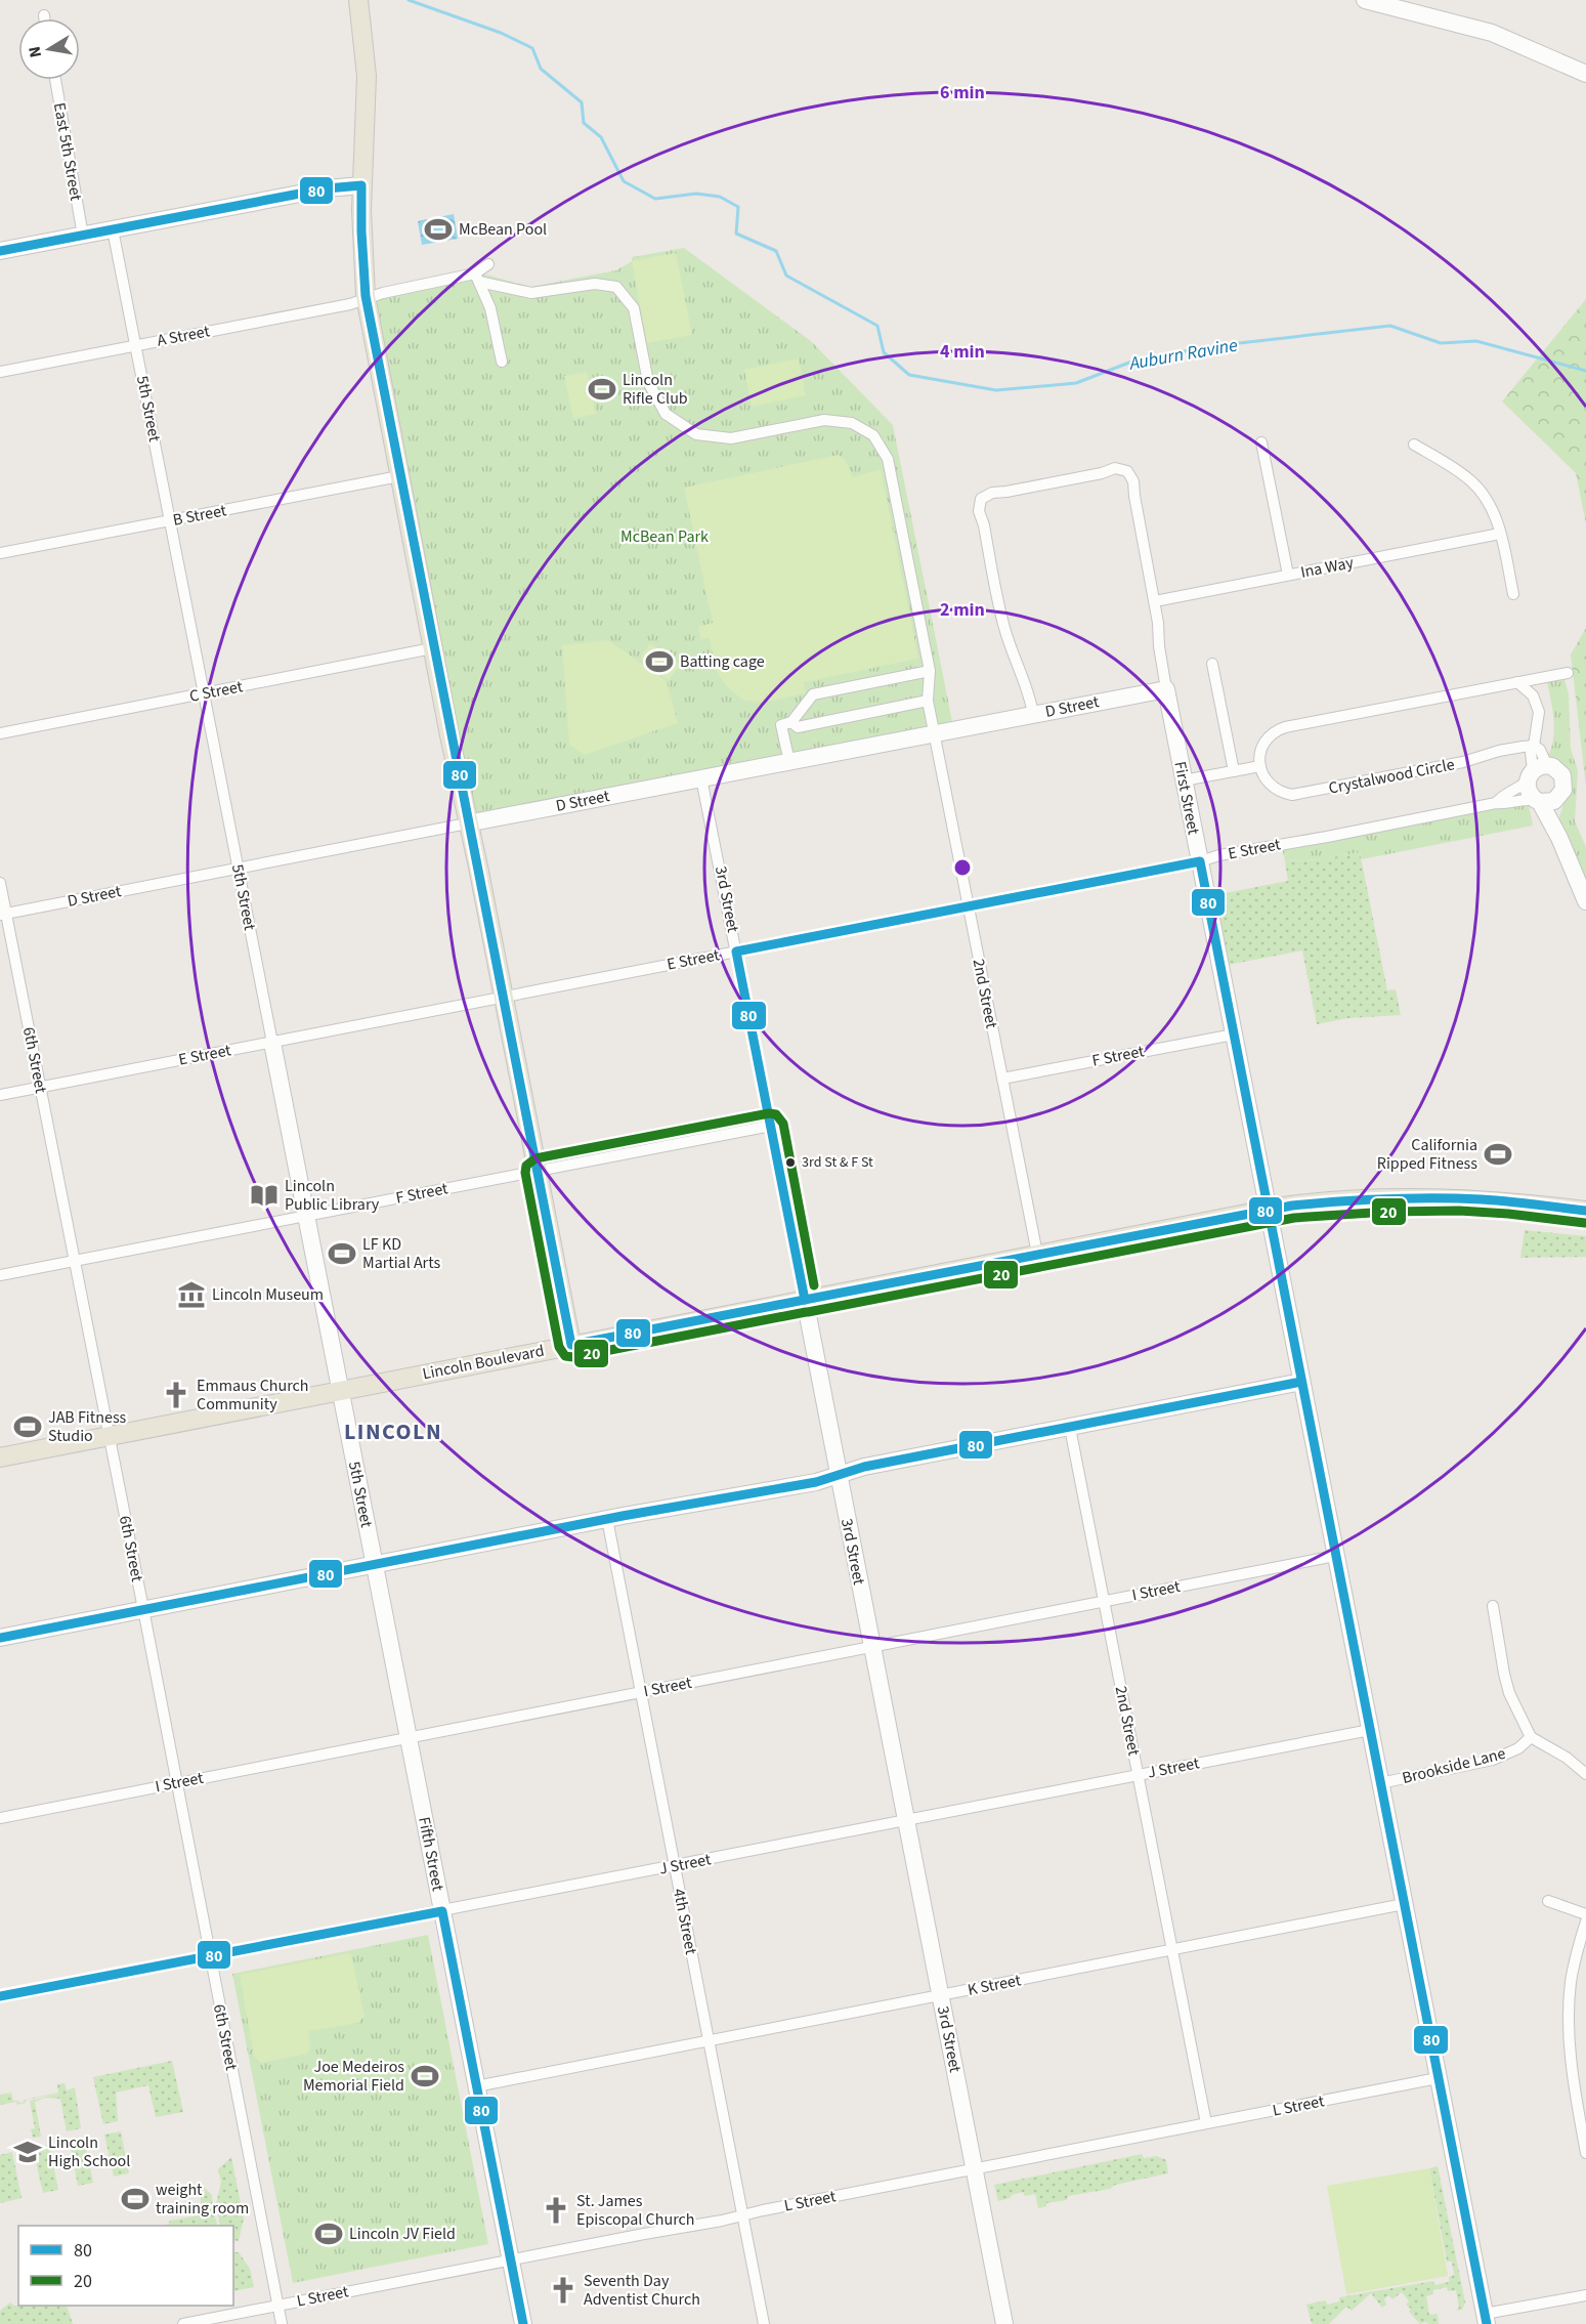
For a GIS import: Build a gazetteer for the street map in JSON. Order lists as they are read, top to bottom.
{
  "streets": {
    "main road": ["Lincoln Boulevard"],
    "street": [
      "East 5th Street",
      "A Street",
      "5th Street",
      "B Street",
      "Ina Way",
      "C Street",
      "D Street",
      "Crystalwood Circle",
      "First Street",
      "E Street",
      "3rd Street",
      "2nd Street",
      "F Street",
      "6th Street",
      "I Street",
      "Brookside Lane",
      "J Street",
      "Fifth Street",
      "4th Street",
      "K Street",
      "L Street"
    ]
  },
  "crossings": [
    ["A Street", "5th Street"],
    ["A Street", "2nd Street"],
    ["5th Street", "B Street"],
    ["5th Street", "C Street"],
    ["5th Street", "D Street"],
    ["5th Street", "E Street"],
    ["5th Street", "F Street"],
    ["5th Street", "Lincoln Boulevard"],
    ["5th Street", "Fifth Street"],
    ["Ina Way", "First Street"],
    ["D Street", "First Street"],
    ["D Street", "3rd Street"],
    ["D Street", "2nd Street"],
    ["D Street", "6th Street"],
    ["First Street", "E Street"],
    ["First Street", "F Street"],
    ["First Street", "Lincoln Boulevard"],
    ["First Street", "I Street"],
    ["First Street", "Brookside Lane"],
    ["First Street", "J Street"],
    ["First Street", "K Street"],
    ["First Street", "L Street"],
    ["E Street", "3rd Street"],
    ["E Street", "2nd Street"],
    ["E Street", "6th Street"],
    ["3rd Street", "F Street"],
    ["3rd Street", "Lincoln Boulevard"],
    ["3rd Street", "I Street"],
    ["3rd Street", "J Street"],
    ["3rd Street", "K Street"],
    ["3rd Street", "L Street"],
    ["2nd Street", "F Street"],
    ["2nd Street", "Lincoln Boulevard"],
    ["2nd Street", "I Street"],
    ["2nd Street", "J Street"],
    ["2nd Street", "K Street"],
    ["2nd Street", "L Street"],
    ["F Street", "6th Street"],
    ["6th Street", "Lincoln Boulevard"],
    ["6th Street", "I Street"],
    ["6th Street", "J Street"],
    ["6th Street", "L Street"],
    ["I Street", "Fifth Street"],
    ["I Street", "4th Street"],
    ["J Street", "Fifth Street"],
    ["J Street", "4th Street"],
    ["Fifth Street", "K Street"],
    ["Fifth Street", "L Street"],
    ["4th Street", "K Street"],
    ["4th Street", "L Street"]
  ],
  "districts": ["LINCOLN"],
  "water": ["Auburn Ravine"],
  "parks": ["McBean Park"],
  "places": {
    "sports": [
      "McBean Pool",
      "Lincoln Rifle Club",
      "Batting cage",
      "California Ripped Fitness",
      "LF KD Martial Arts",
      "JAB Fitness Studio",
      "Joe Medeiros Memorial Field",
      "weight training room",
      "Lincoln JV Field"
    ],
    "other": ["3rd St & F St"],
    "library": ["Lincoln Public Library"],
    "museum": ["Lincoln Museum"],
    "church": ["Emmaus Church Community", "St. James Episcopal Church", "Seventh Day Adventist Church"],
    "school or university": ["Lincoln High School"]
  },
  "lines": ["transit line 80", "transit line 20"],
  "legend": ["80", "20"],
  "north": "left",
  "rings": ["6 min", "4 min", "2 min"]
}
